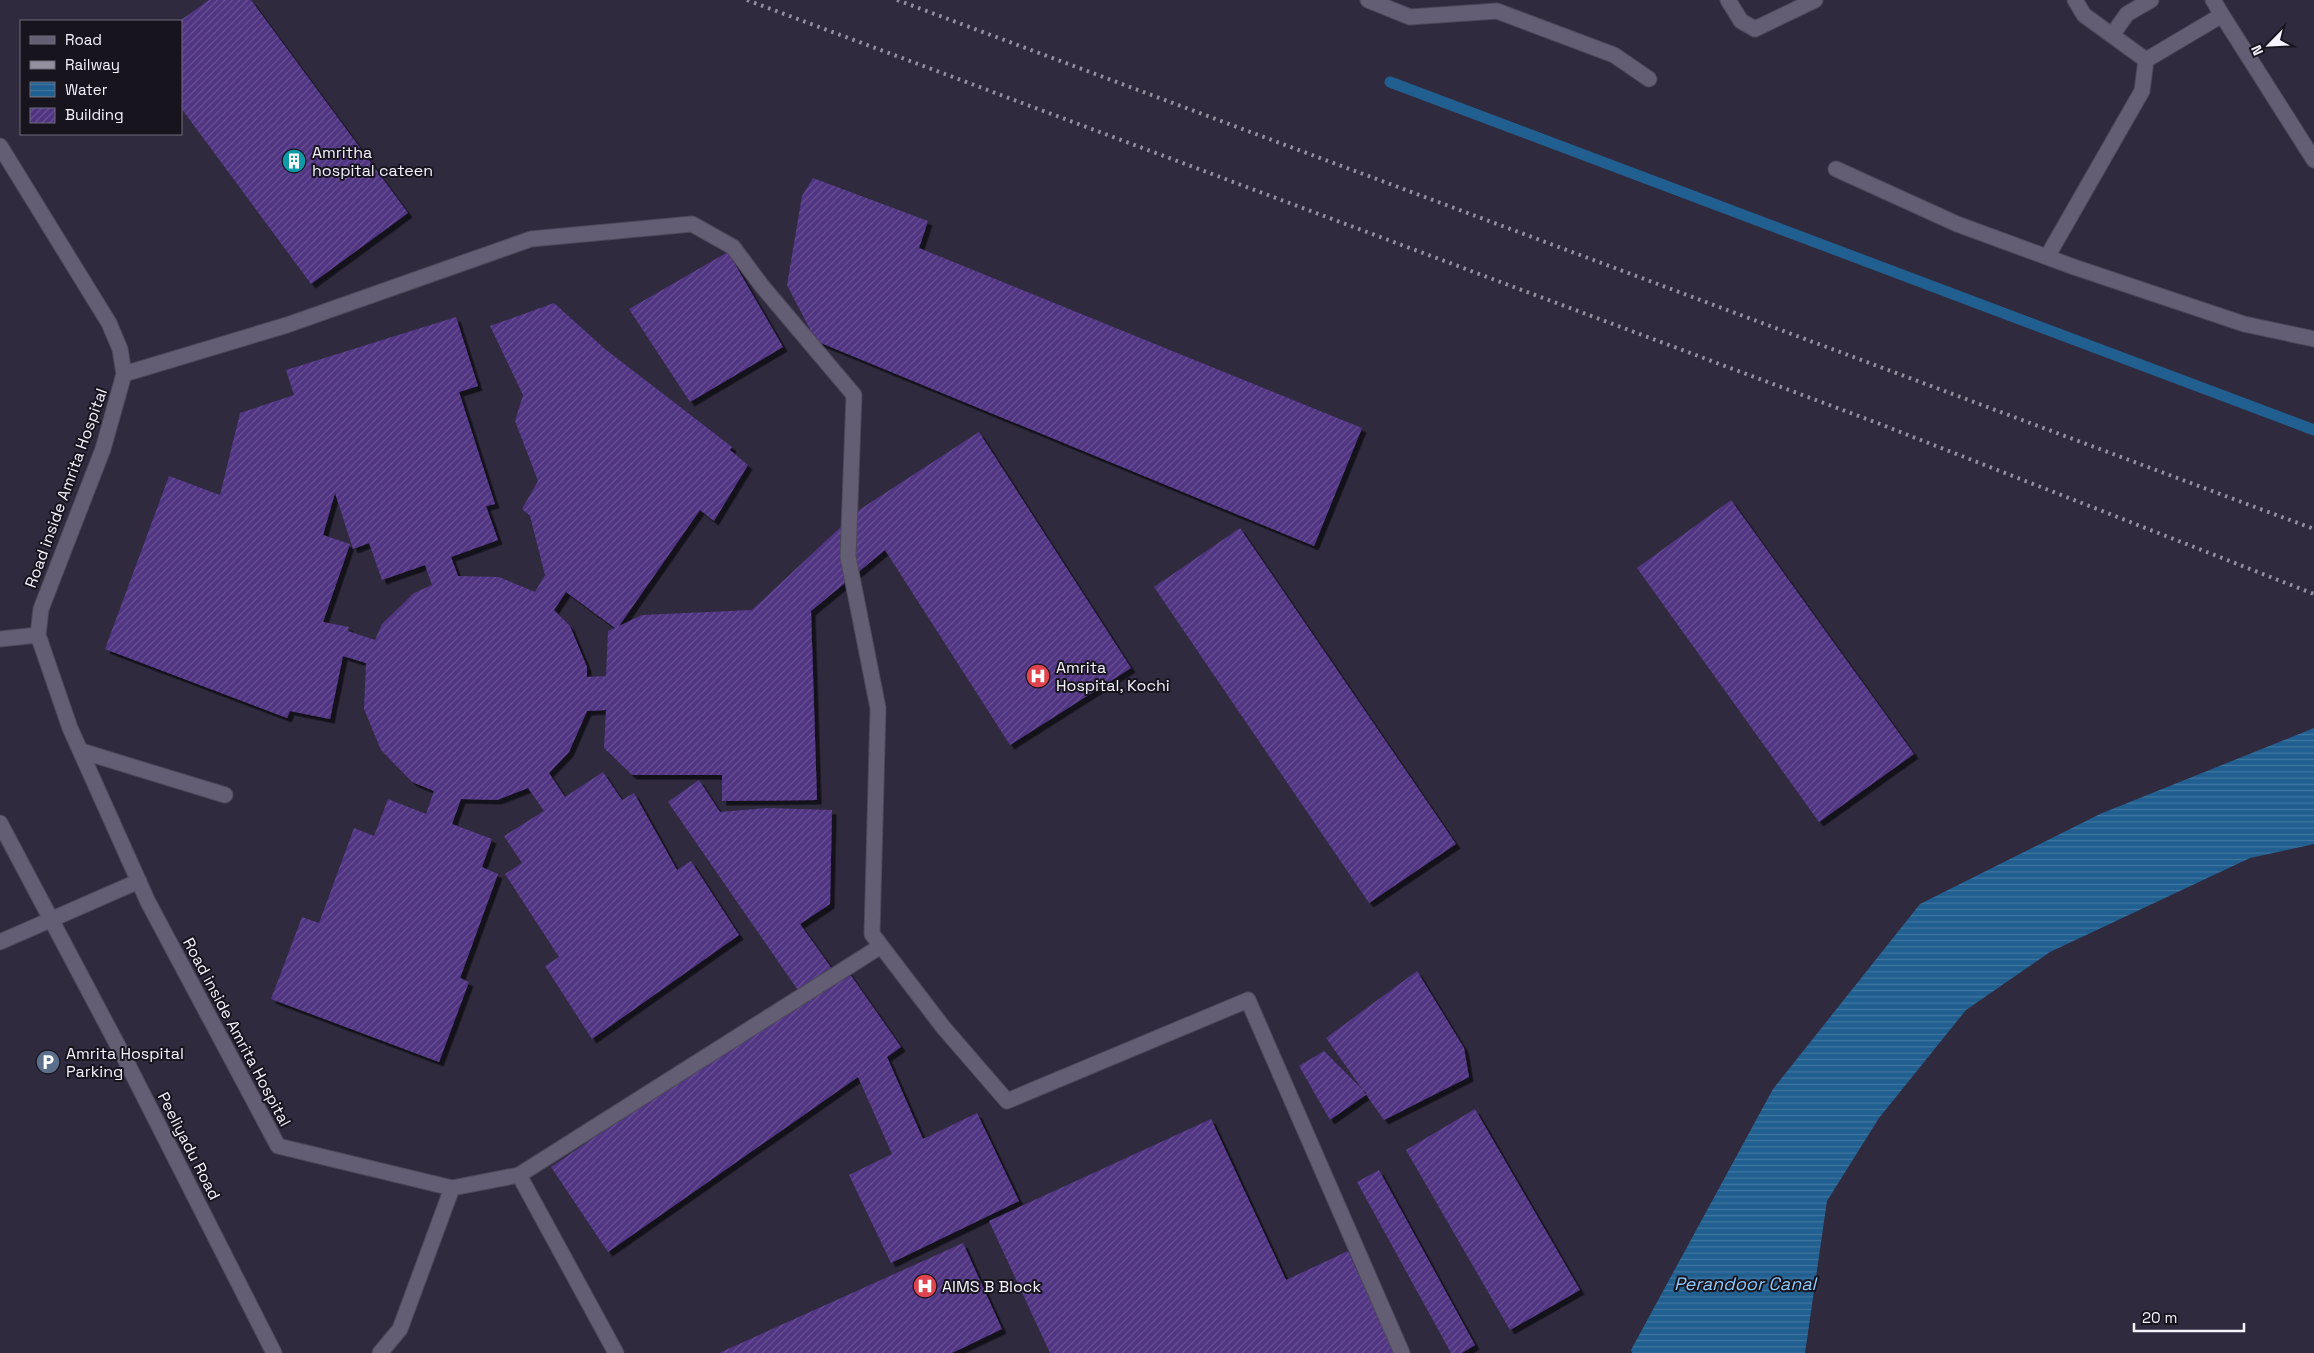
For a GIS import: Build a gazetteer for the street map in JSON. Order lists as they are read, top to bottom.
{
  "streets": {
    "street": ["Road inside Amrita Hospital", "Peeliyadu Road"]
  },
  "water": ["Perandoor Canal"],
  "places": {
    "building": ["Amritha hospital cateen"],
    "hospital": ["Amrita Hospital, Kochi", "AIMS B Block"],
    "parking": ["Amrita Hospital Parking"]
  },
  "legend": [
    "Road",
    "Railway",
    "Water",
    "Building"
  ],
  "scale_bar": "20 m",
  "north": "bottom left"
}
